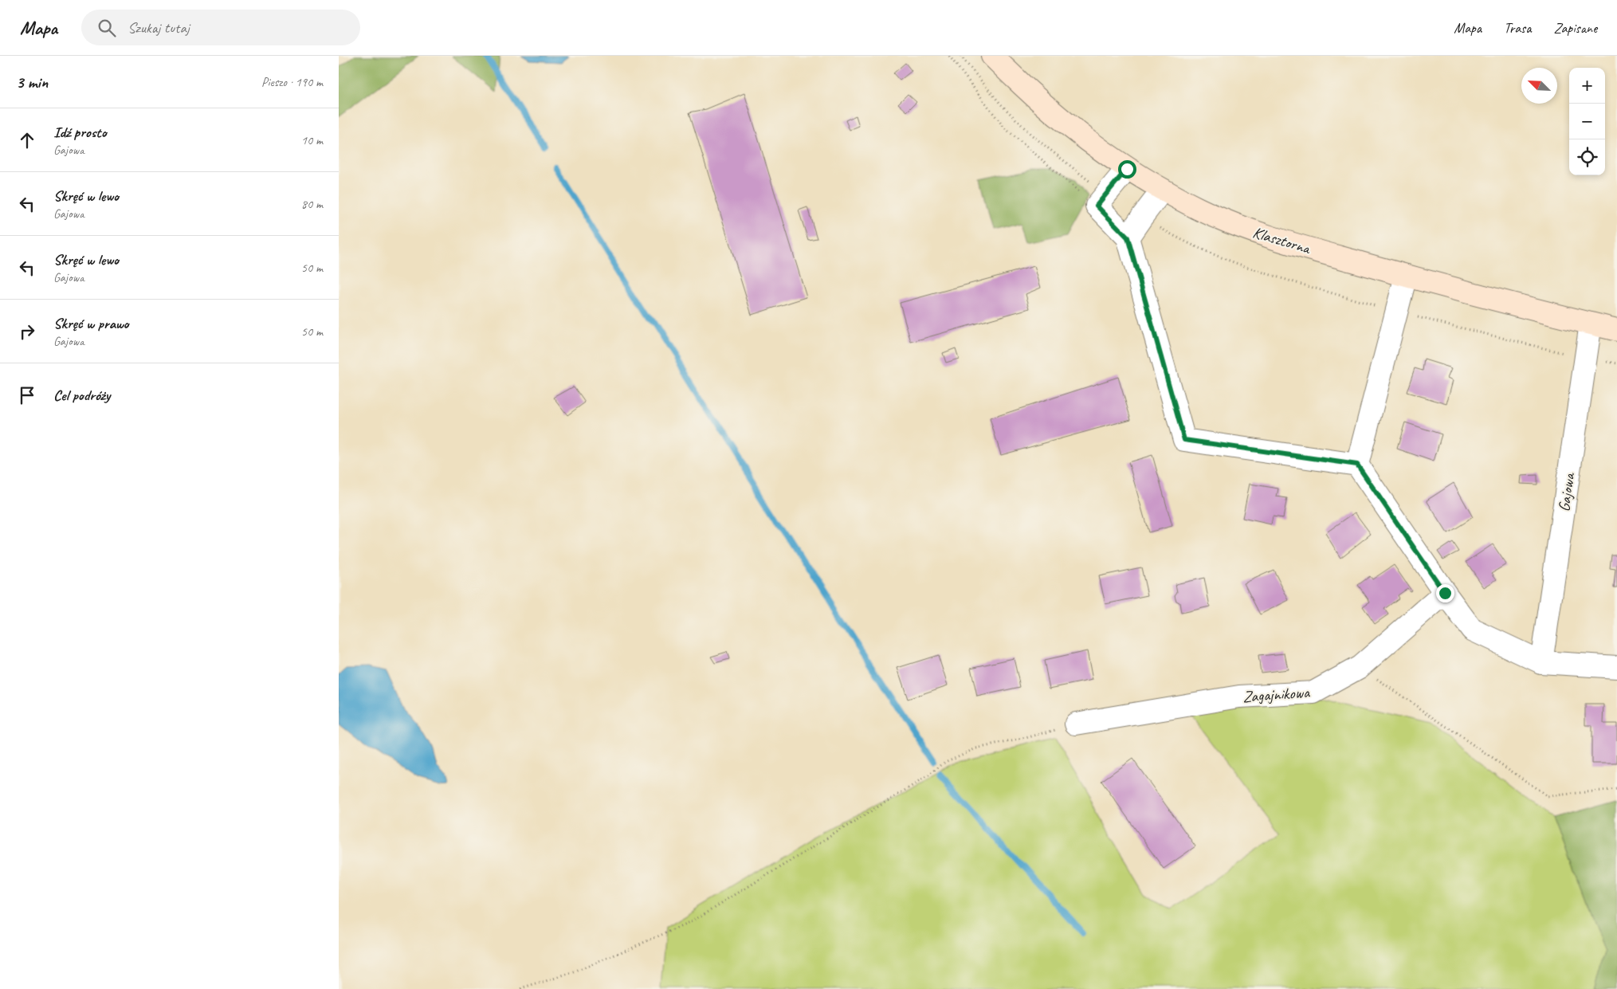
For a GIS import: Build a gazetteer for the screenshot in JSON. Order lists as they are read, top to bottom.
{
  "streets": {
    "main road": ["Klasztorna"],
    "street": ["Gajowa", "Zagajnikowa"]
  },
  "crossings": [
    ["Klasztorna", "Gajowa"]
  ],
  "north": "top left",
  "page": {
    "header": "Mapa",
    "search": "Szukaj tutaj",
    "nav": ["Mapa", "Trasa", "Zapisane"],
    "heading": ["3 min", "Pieszo · 190 m"],
    "map_buttons": ["+", "−"],
    "list": [
      ["Idź prosto", "Gajowa", "10 m"],
      ["Skręć w lewo", "Gajowa", "80 m"],
      ["Skręć w lewo", "Gajowa", "50 m"],
      ["Skręć w prawo", "Gajowa", "50 m"],
      "Cel podróży"
    ]
  }
}
